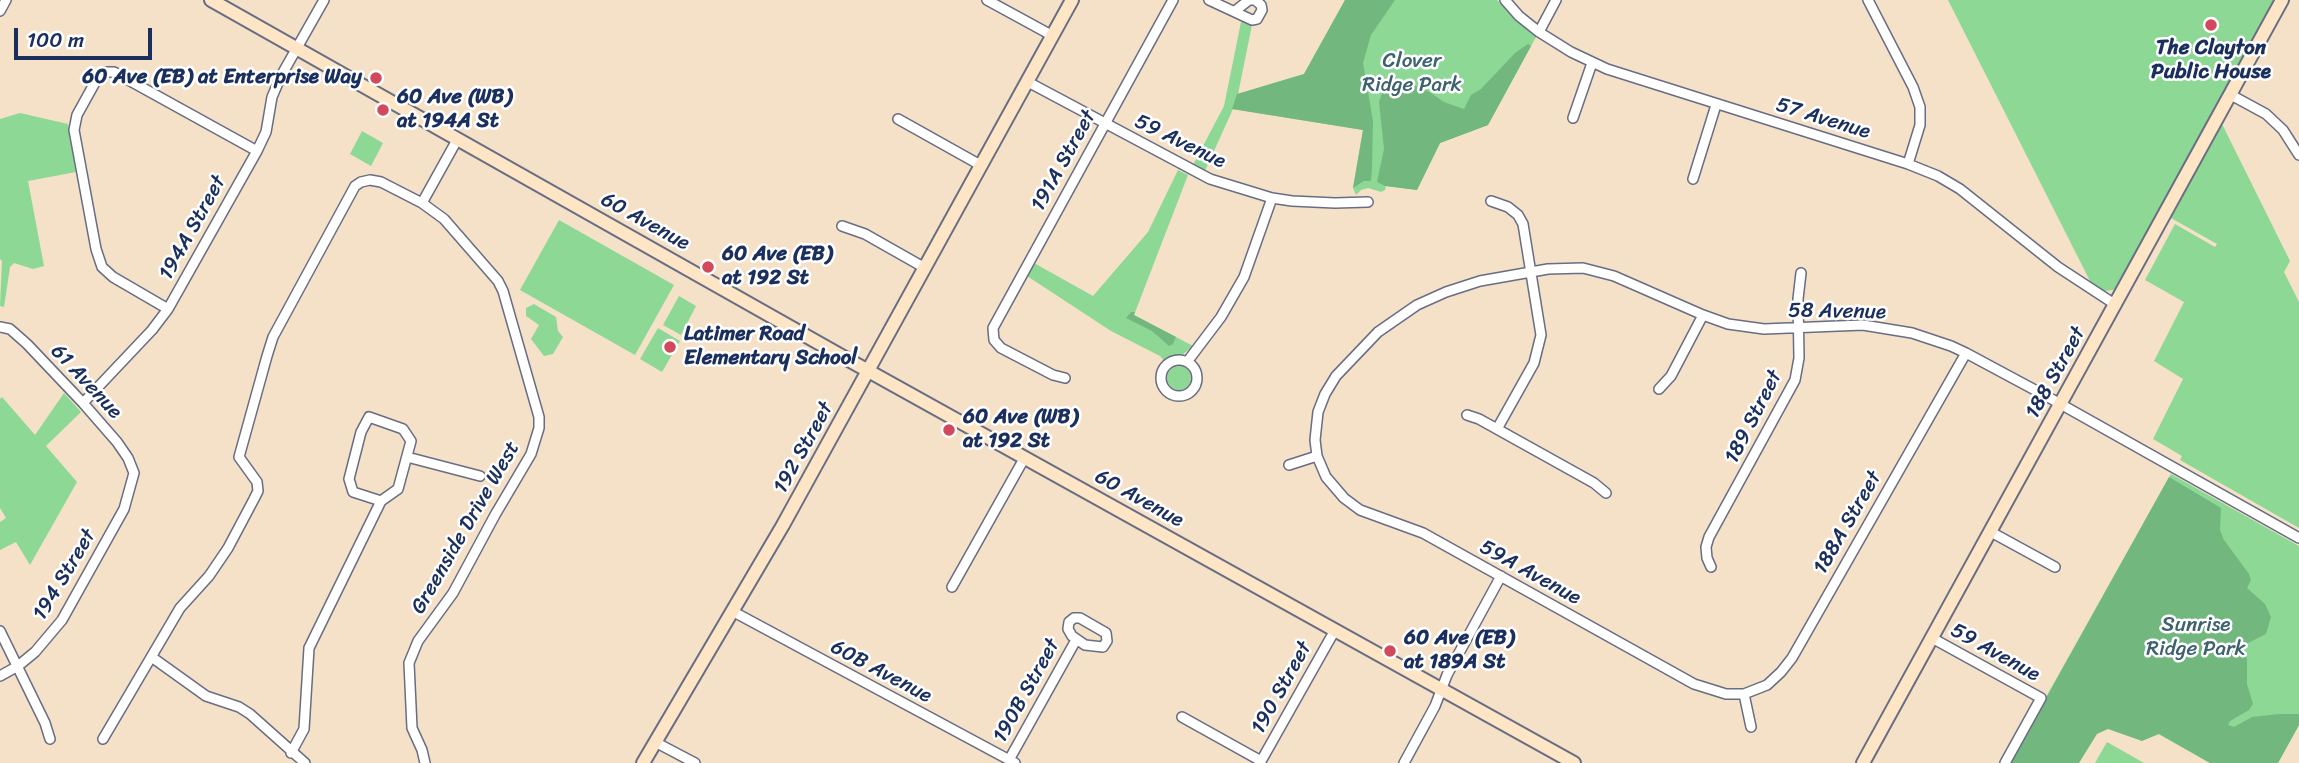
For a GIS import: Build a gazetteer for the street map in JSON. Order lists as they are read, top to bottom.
{
  "streets": {
    "street": [
      "57 Avenue",
      "59 Avenue",
      "191A Street",
      "60 Avenue",
      "194A Street",
      "58 Avenue",
      "188 Street",
      "61 Avenue",
      "189 Street",
      "192 Street",
      "188A Street",
      "Greenside Drive West",
      "59A Avenue",
      "194 Street",
      "60B Avenue",
      "190 Street",
      "190B Street"
    ]
  },
  "crossings": [
    ["57 Avenue", "188 Street"],
    ["59 Avenue", "191A Street"],
    ["59 Avenue", "188 Street"],
    ["59 Avenue", "192 Street"],
    ["60 Avenue", "194A Street"],
    ["60 Avenue", "192 Street"],
    ["60 Avenue", "190 Street"],
    ["194A Street", "61 Avenue"],
    ["58 Avenue", "188 Street"],
    ["58 Avenue", "189 Street"],
    ["58 Avenue", "188A Street"],
    ["58 Avenue", "59A Avenue"],
    ["61 Avenue", "194 Street"],
    ["192 Street", "60B Avenue"],
    ["188A Street", "59A Avenue"],
    ["60B Avenue", "190B Street"]
  ],
  "parks": ["Clover Ridge Park", "Sunrise Ridge Park"],
  "places": [
    "The Clayton Public House",
    "60 Ave (EB) at Enterprise Way",
    "60 Ave (WB) at 194A St",
    "60 Ave (EB) at 192 St",
    "Latimer Road Elementary School",
    "60 Ave (WB) at 192 St",
    "60 Ave (EB) at 189A St"
  ],
  "scale_bar": "100 m"
}
